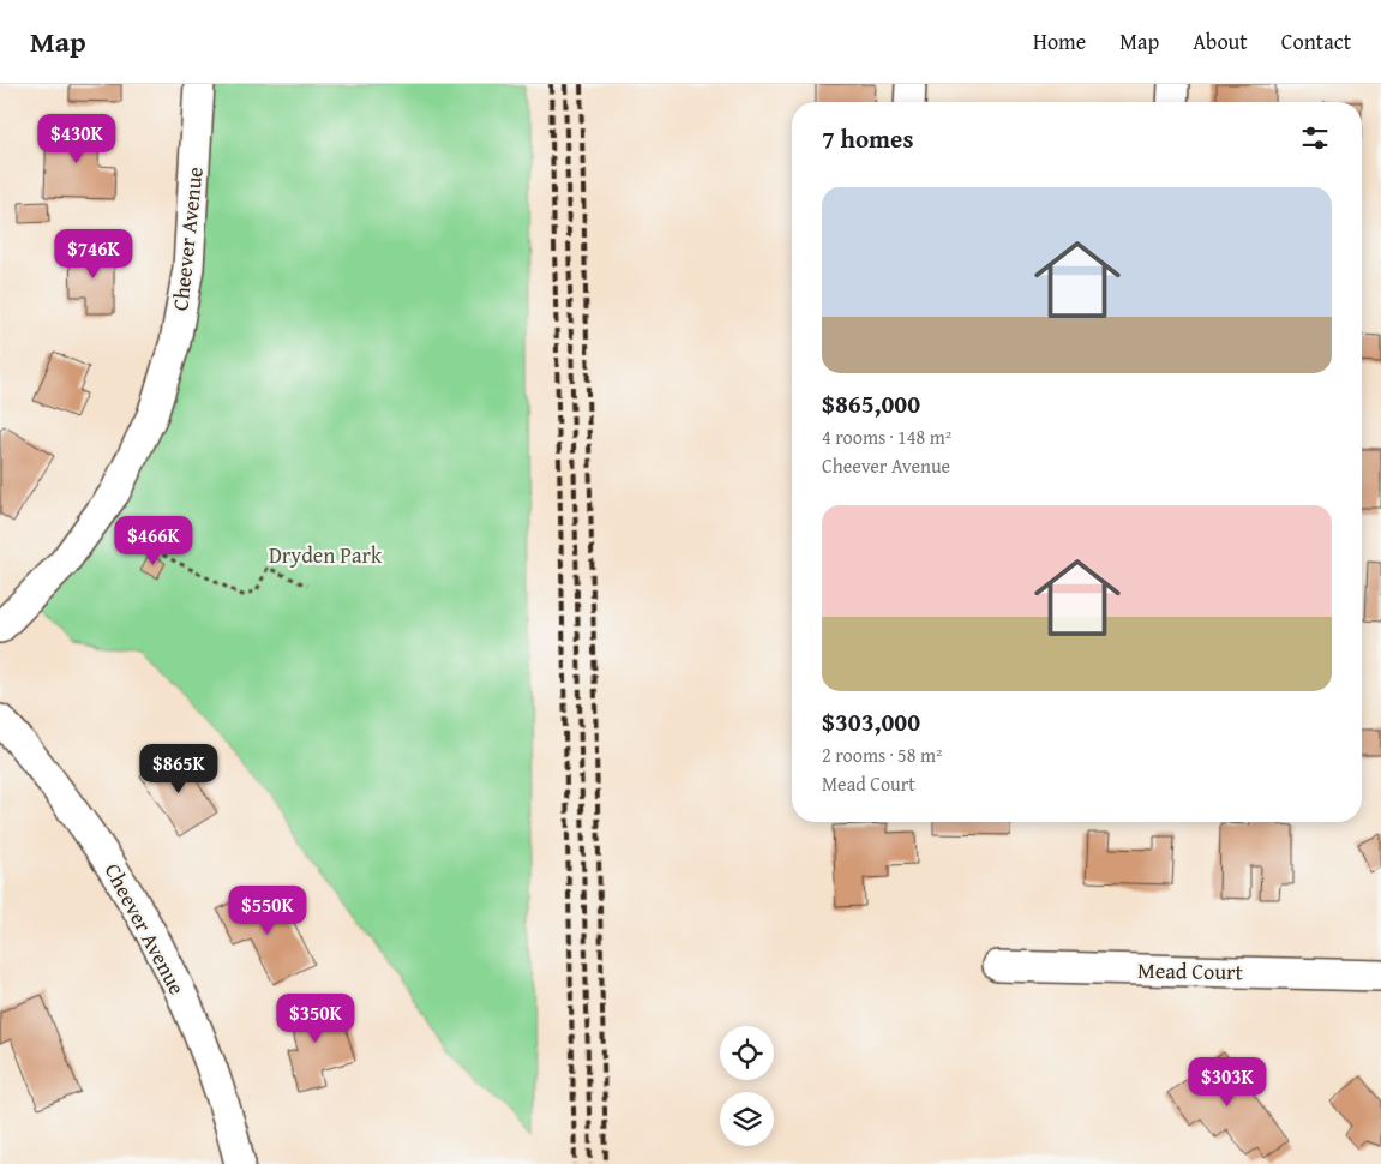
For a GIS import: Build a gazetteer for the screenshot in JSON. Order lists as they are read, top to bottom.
{
  "streets": {
    "street": ["Cheever Avenue", "Mead Court"]
  },
  "parks": ["Dryden Park"],
  "page": {
    "header": "Map",
    "nav": [
      "Home",
      "Map",
      "About",
      "Contact"
    ],
    "heading": "7 homes",
    "price": [
      "$430K",
      "$746K",
      "$466K",
      "$865K",
      "$550K",
      "$350K",
      "$303K"
    ],
    "list": [
      {
        "name": "$865,000",
        "note": "4 rooms · 148 m² · Cheever Avenue"
      },
      {
        "name": "$303,000",
        "note": "2 rooms · 58 m² · Mead Court"
      }
    ]
  }
}
